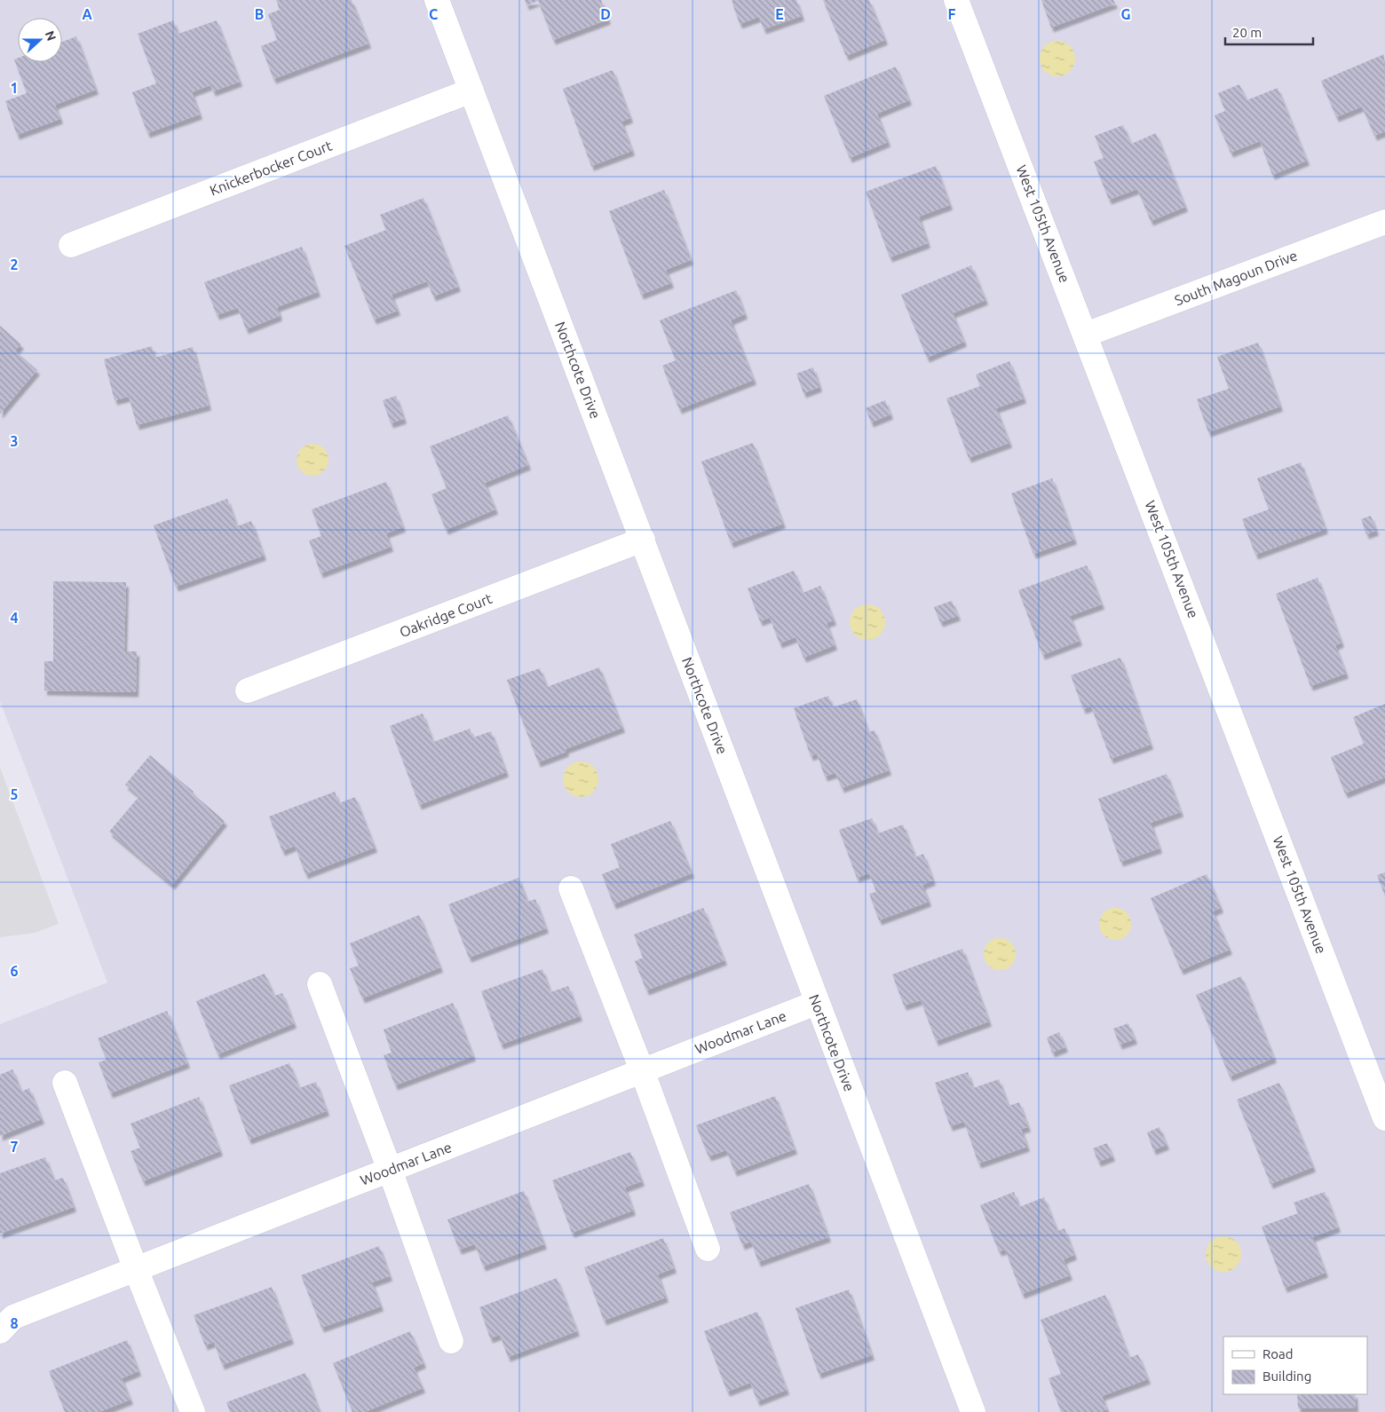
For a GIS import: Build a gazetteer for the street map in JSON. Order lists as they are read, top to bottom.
{
  "streets": {
    "street": [
      "Knickerbocker Court",
      "West 105th Avenue",
      "South Magoun Drive",
      "Northcote Drive",
      "Oakridge Court",
      "Woodmar Lane"
    ]
  },
  "crossings": [
    ["Knickerbocker Court", "Northcote Drive"],
    ["West 105th Avenue", "South Magoun Drive"],
    ["Northcote Drive", "Oakridge Court"],
    ["Northcote Drive", "Woodmar Lane"]
  ],
  "legend": ["Road", "Building"],
  "scale_bar": "20 m",
  "north": "right",
  "grid": {
    "columns": [
      "A",
      "B",
      "C",
      "D",
      "E",
      "F",
      "G"
    ],
    "rows": [
      "1",
      "2",
      "3",
      "4",
      "5",
      "6",
      "7",
      "8"
    ]
  }
}
